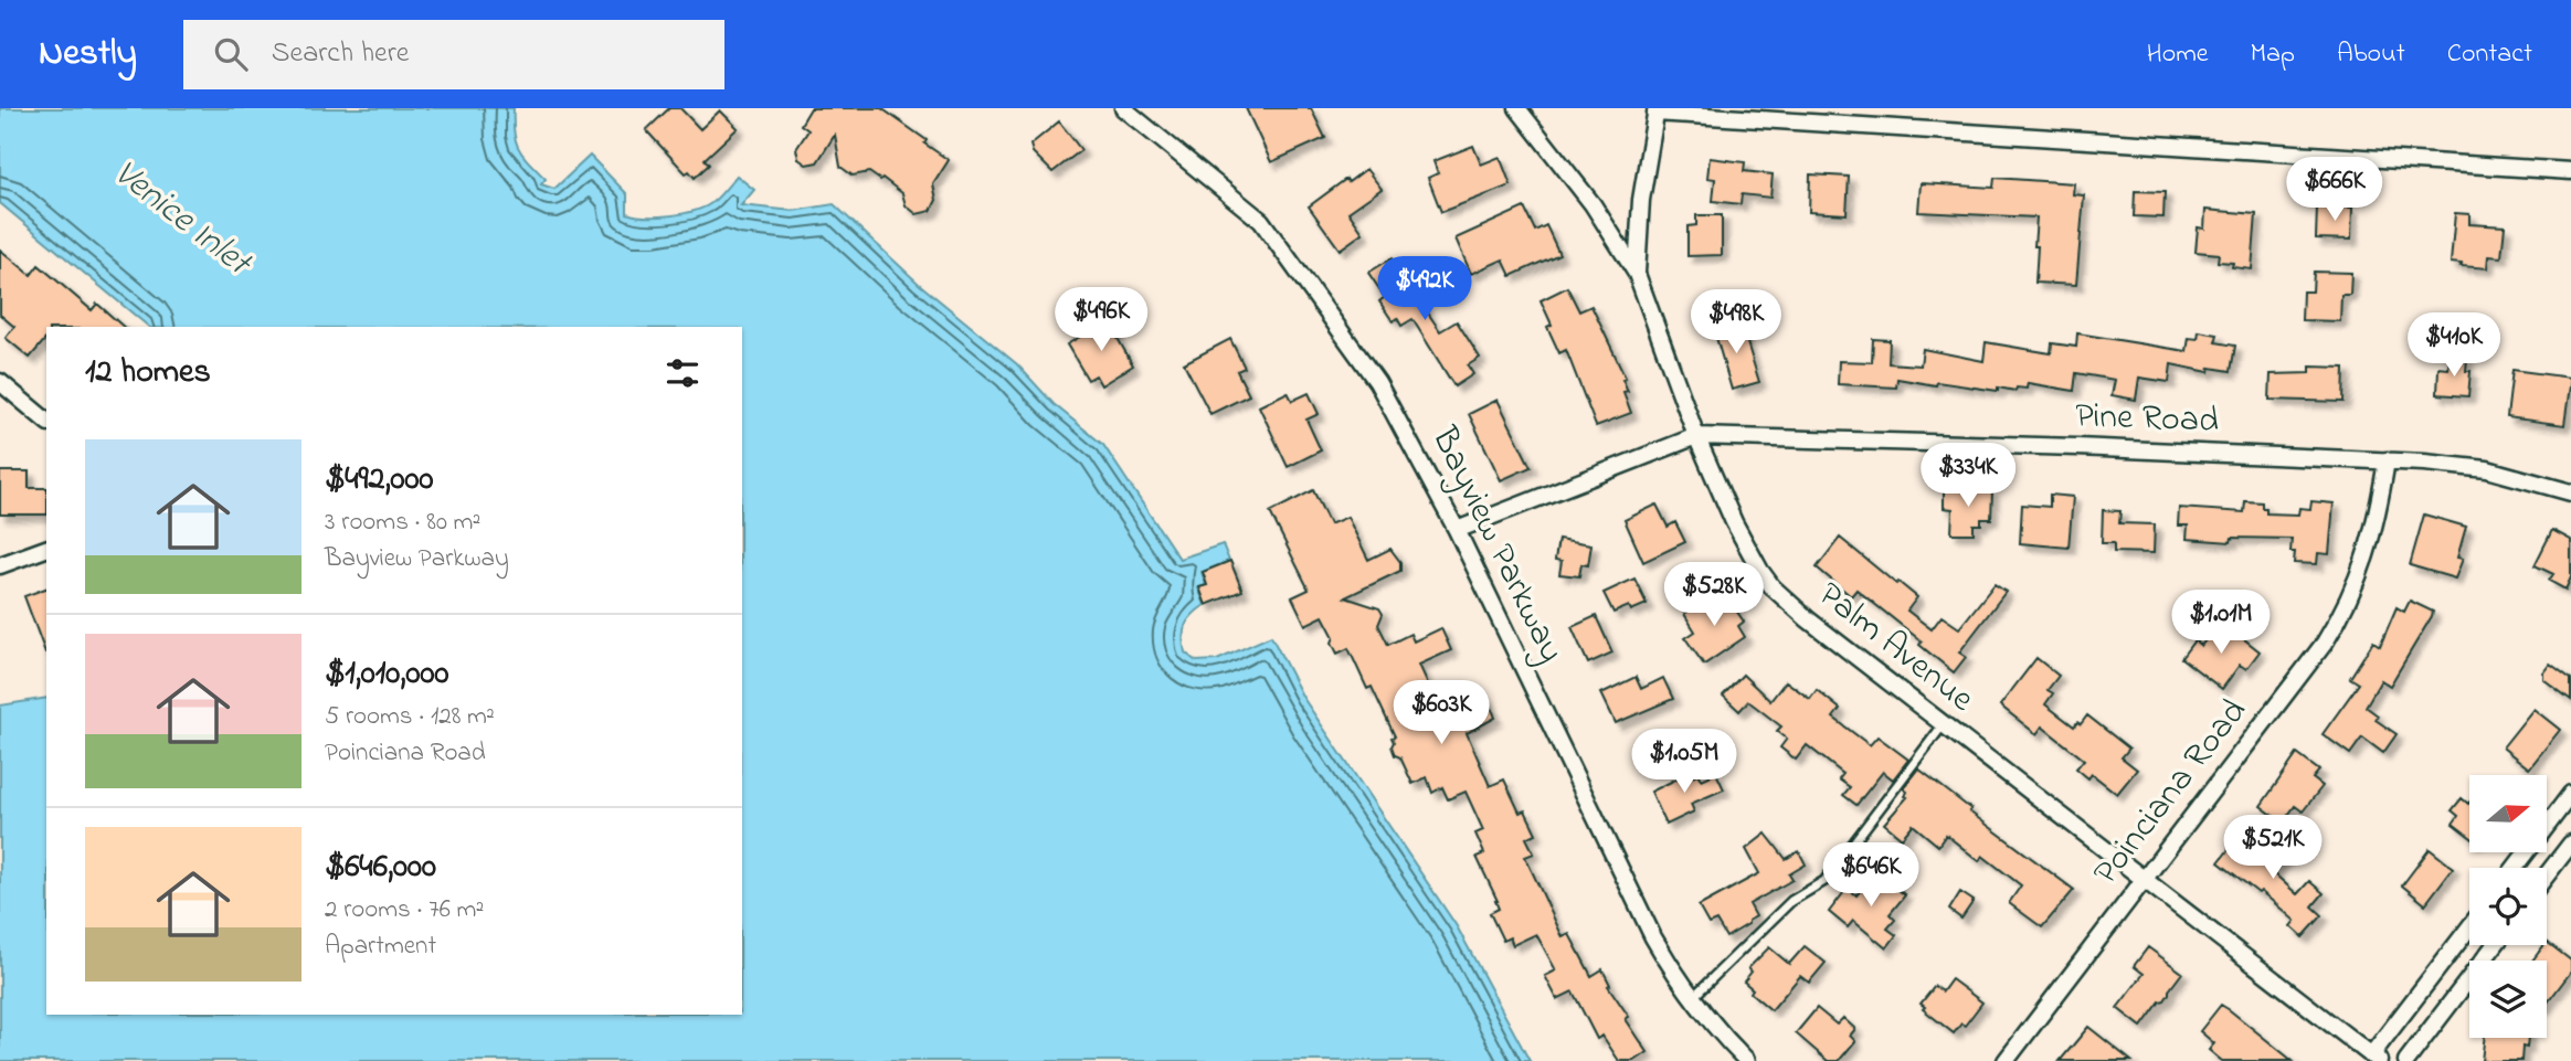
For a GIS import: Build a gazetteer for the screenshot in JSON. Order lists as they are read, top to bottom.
{
  "streets": {
    "street": [
      "Pine Road",
      "Bayview Parkway",
      "Palm Avenue",
      "Poinciana Road"
    ]
  },
  "crossings": [
    ["Pine Road", "Bayview Parkway"],
    ["Pine Road", "Palm Avenue"],
    ["Pine Road", "Poinciana Road"],
    ["Palm Avenue", "Poinciana Road"]
  ],
  "water": ["Venice Inlet"],
  "north": "right",
  "page": {
    "header": "Nestly",
    "search": "Search here",
    "nav": [
      "Home",
      "Map",
      "About",
      "Contact"
    ],
    "price": [
      "$666K",
      "$492K",
      "$496K",
      "$498K",
      "$410K",
      "$334K",
      "$528K",
      "$1.01M",
      "$603K",
      "$1.05M",
      "$521K",
      "$646K"
    ],
    "heading": "12 homes",
    "list": [
      {
        "name": "$492,000",
        "note": "3 rooms · 80 m² · Bayview Parkway"
      },
      {
        "name": "$1,010,000",
        "note": "5 rooms · 128 m² · Poinciana Road"
      },
      {
        "name": "$646,000",
        "note": "2 rooms · 76 m² · Apartment"
      }
    ]
  }
}
